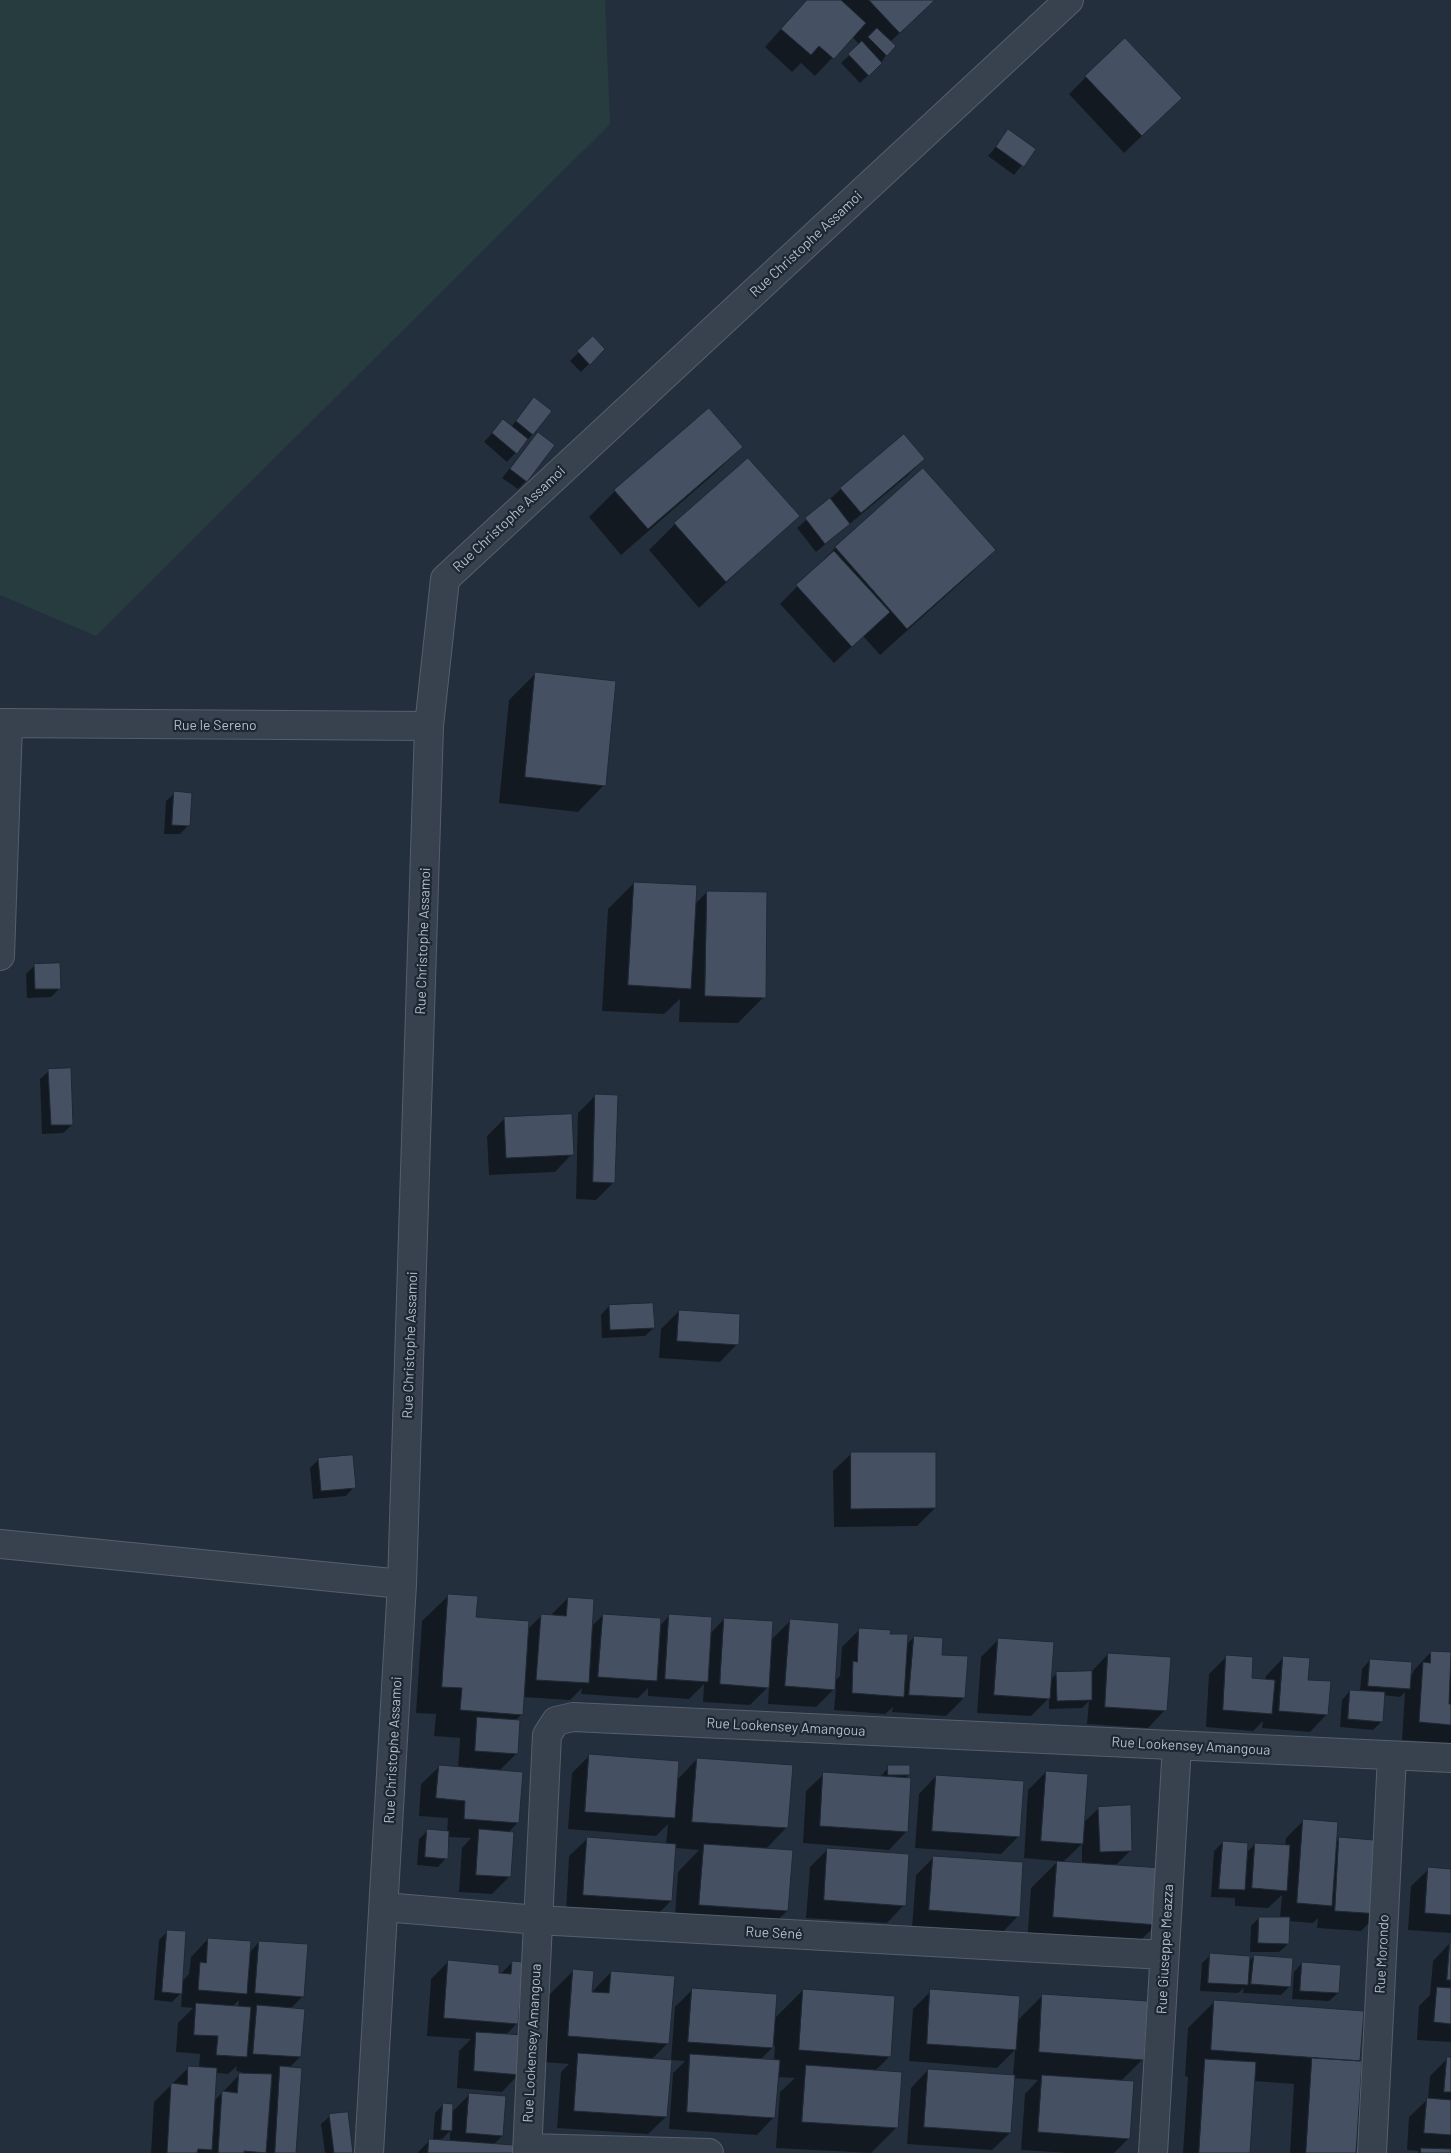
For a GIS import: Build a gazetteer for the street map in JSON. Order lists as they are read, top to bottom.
{
  "streets": {
    "street": [
      "Rue Christophe Assamoi",
      "Rue le Sereno",
      "Rue Lookensey Amangoua",
      "Rue Séné",
      "Rue Giuseppe Meazza",
      "Rue Morondo"
    ]
  },
  "crossings": [
    ["Rue Christophe Assamoi", "Rue le Sereno"],
    ["Rue Christophe Assamoi", "Rue Séné"],
    ["Rue Lookensey Amangoua", "Rue Séné"],
    ["Rue Lookensey Amangoua", "Rue Giuseppe Meazza"],
    ["Rue Lookensey Amangoua", "Rue Morondo"],
    ["Rue Séné", "Rue Giuseppe Meazza"]
  ]
}
